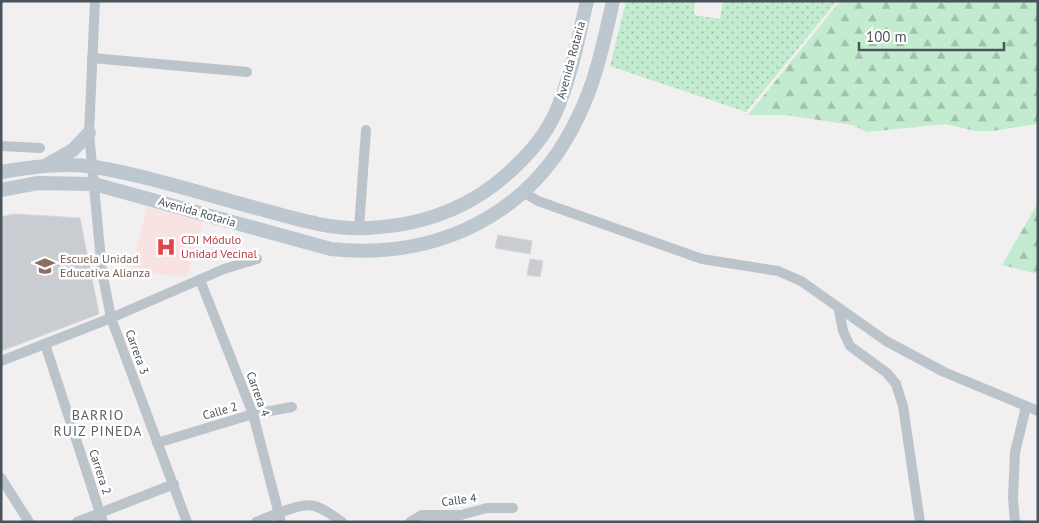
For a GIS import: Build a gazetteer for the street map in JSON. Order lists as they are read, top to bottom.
{
  "streets": {
    "main road": ["Avenida Rotaria"],
    "street": [
      "Carrera 3",
      "Carrera 4",
      "Calle 2",
      "Carrera 2",
      "Calle 4"
    ]
  },
  "crossings": [
    ["Avenida Rotaria", "Carrera 3"],
    ["Carrera 3", "Calle 2"],
    ["Carrera 4", "Calle 2"]
  ],
  "districts": ["BARRIO RUIZ PINEDA"],
  "places": {
    "hospital": ["CDI Módulo Unidad Vecinal"],
    "school or university": ["Escuela Unidad Educativa Alianza"]
  },
  "scale_bar": "100 m"
}
